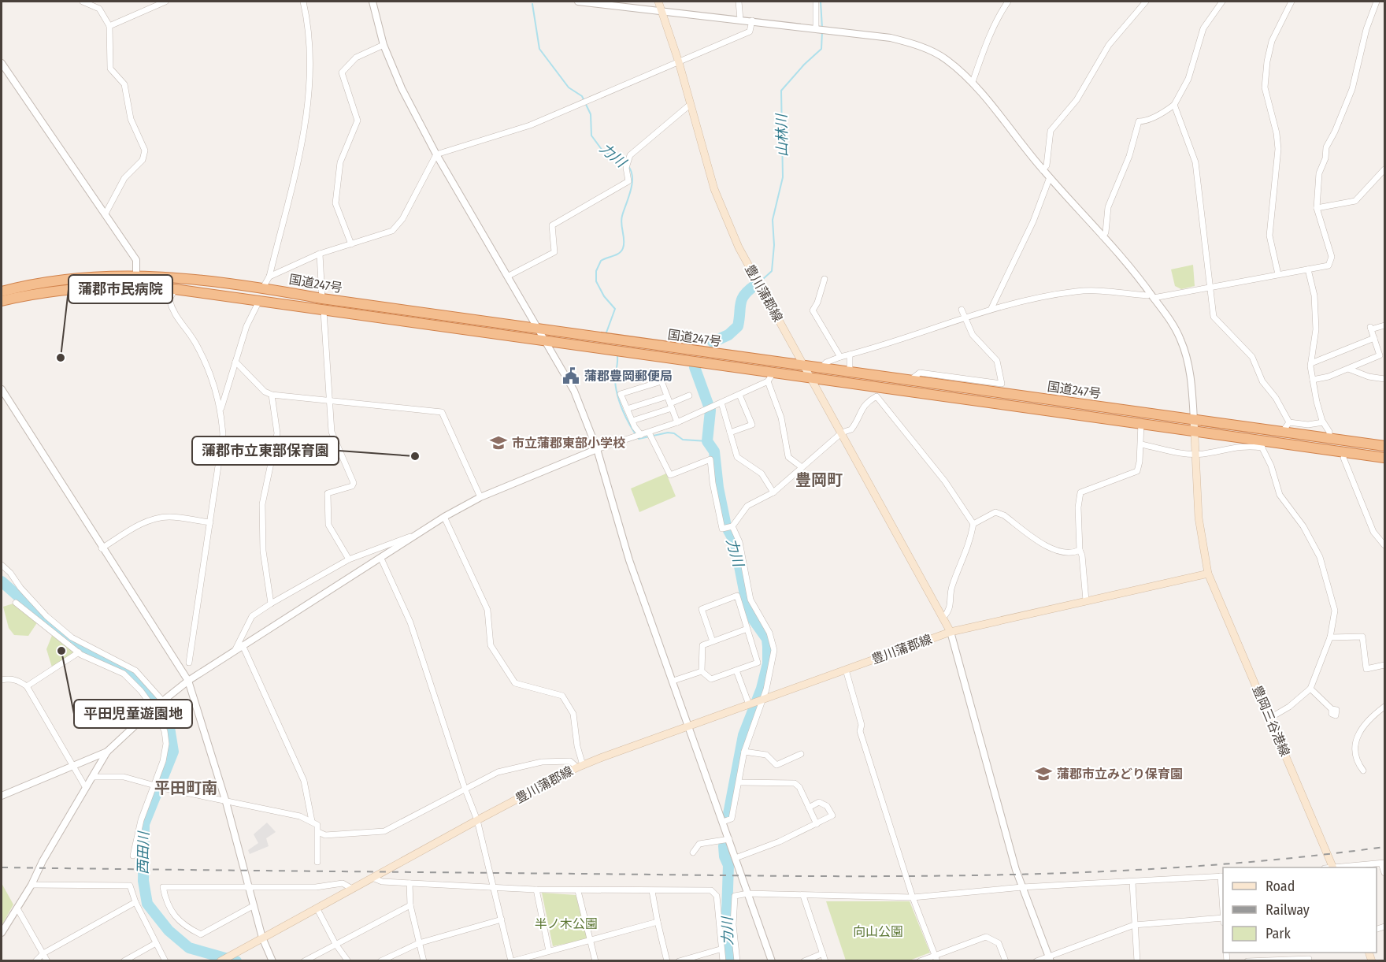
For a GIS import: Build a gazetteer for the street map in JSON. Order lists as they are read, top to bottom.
{
  "streets": {
    "highway": ["国道247号"],
    "main road": ["豊川蒲郡線", "豊岡三谷港線"]
  },
  "crossings": [
    ["国道247号", "豊川蒲郡線"],
    ["国道247号", "豊岡三谷港線"]
  ],
  "districts": ["豊岡町", "平田町南"],
  "water": ["山林川", "力川", "西田川"],
  "parks": ["半ノ木公園", "向山公園"],
  "places": {
    "other": ["蒲郡市民病院", "蒲郡市立東部保育園", "平田児童遊園地"],
    "public building": ["蒲郡豊岡郵便局"],
    "school or university": ["市立蒲郡東部小学校", "蒲郡市立みどり保育園"]
  },
  "legend": ["Road", "Railway", "Park"]
}
